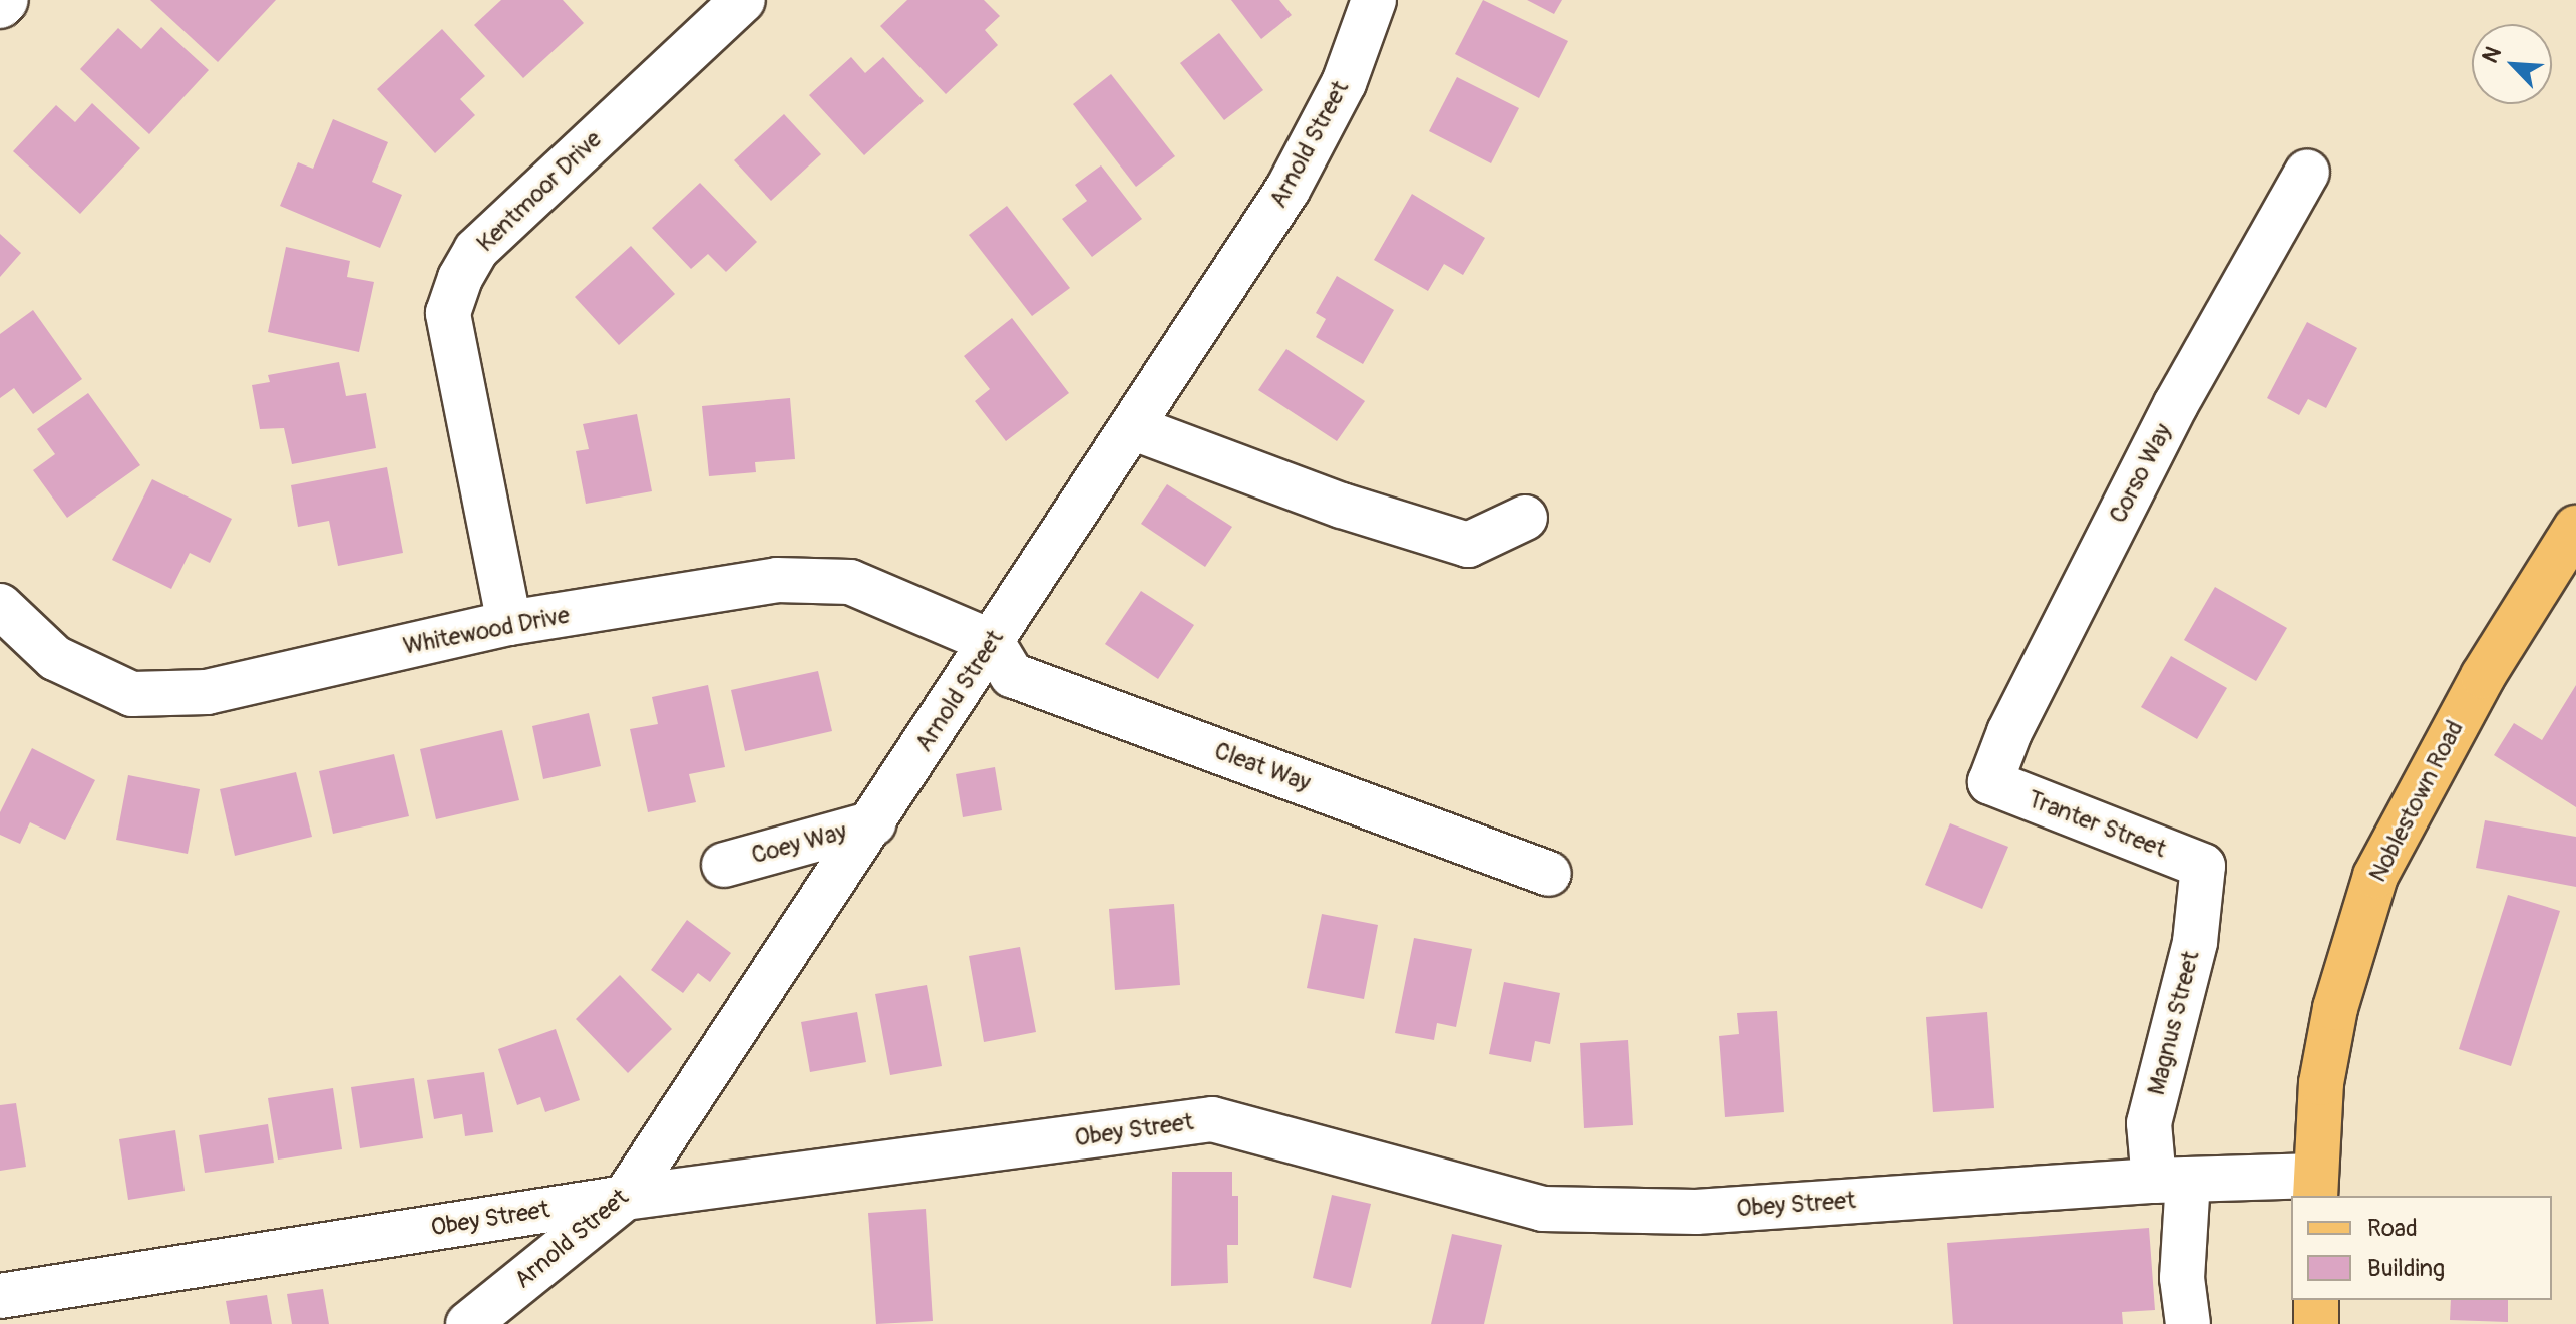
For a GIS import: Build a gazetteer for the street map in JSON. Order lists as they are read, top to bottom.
{
  "streets": {
    "main road": ["Noblestown Road"],
    "street": [
      "Arnold Street",
      "Kentmoor Drive",
      "Corso Way",
      "Whitewood Drive",
      "Cleat Way",
      "Tranter Street",
      "Coey Way",
      "Magnus Street",
      "Obey Street"
    ]
  },
  "crossings": [
    ["Arnold Street", "Whitewood Drive"],
    ["Arnold Street", "Cleat Way"],
    ["Arnold Street", "Coey Way"],
    ["Arnold Street", "Obey Street"],
    ["Kentmoor Drive", "Whitewood Drive"],
    ["Corso Way", "Tranter Street"],
    ["Whitewood Drive", "Cleat Way"],
    ["Noblestown Road", "Obey Street"],
    ["Tranter Street", "Magnus Street"],
    ["Magnus Street", "Obey Street"]
  ],
  "legend": ["Road", "Building"],
  "north": "top left"
}
